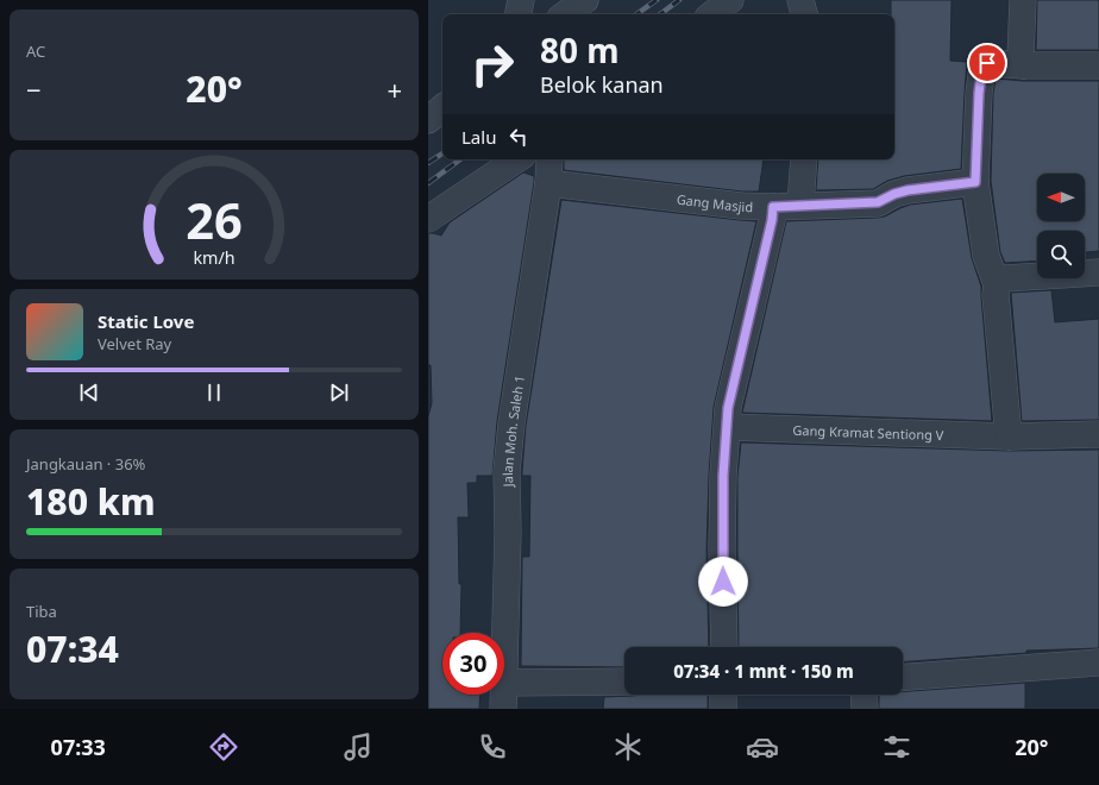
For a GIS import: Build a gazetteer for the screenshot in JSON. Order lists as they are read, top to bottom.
{
  "streets": {
    "street": ["Gang Masjid", "Jalan Moh. Saleh 1", "Gang Kramat Sentiong V"]
  },
  "crossings": [
    ["Gang Masjid", "Jalan Moh. Saleh 1"],
    ["Gang Masjid", "Gang Kramat Sentiong V"]
  ],
  "north": "left",
  "page": {
    "tile": [
      "AC",
      ["Jangkauan · 36%", "180 km"],
      ["Tiba", "07:34"]
    ],
    "turn": ["80 m", "Belok kanan"],
    "heat": ["−", "20°", "+"],
    "then": "Lalu",
    "song": ["Static Love", "Velvet Ray"],
    "limit": "30",
    "trip": "07:34 · 1 mnt · 150 m",
    "tabs": ["07:33", "20°"],
    "gauge": ["26", "km/h"]
  }
}
